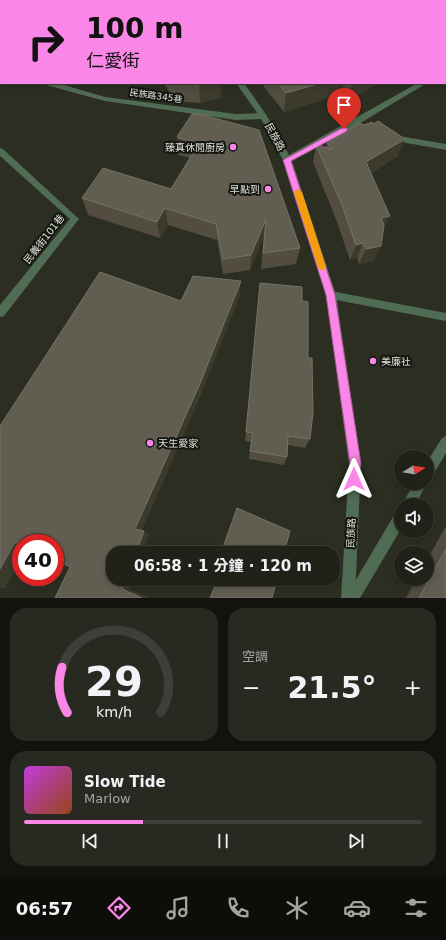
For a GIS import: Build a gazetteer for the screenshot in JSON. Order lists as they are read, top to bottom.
{
  "streets": {
    "street": ["民族路345巷", "民族路", "民義街101巷"]
  },
  "crossings": [
    ["民族路345巷", "民族路"]
  ],
  "places": [
    "臻真休閒廚房",
    "早點到",
    "美廉社",
    "天生愛家"
  ],
  "north": "right",
  "page": {
    "turn": ["100 m", "仁愛街"],
    "limit": "40",
    "trip": "06:58 · 1 分鐘 · 120 m",
    "tile": "空調",
    "heat": ["−", "21.5°", "+"],
    "song": ["Slow Tide", "Marlow"],
    "tabs": "06:57",
    "gauge": ["29", "km/h"]
  }
}
